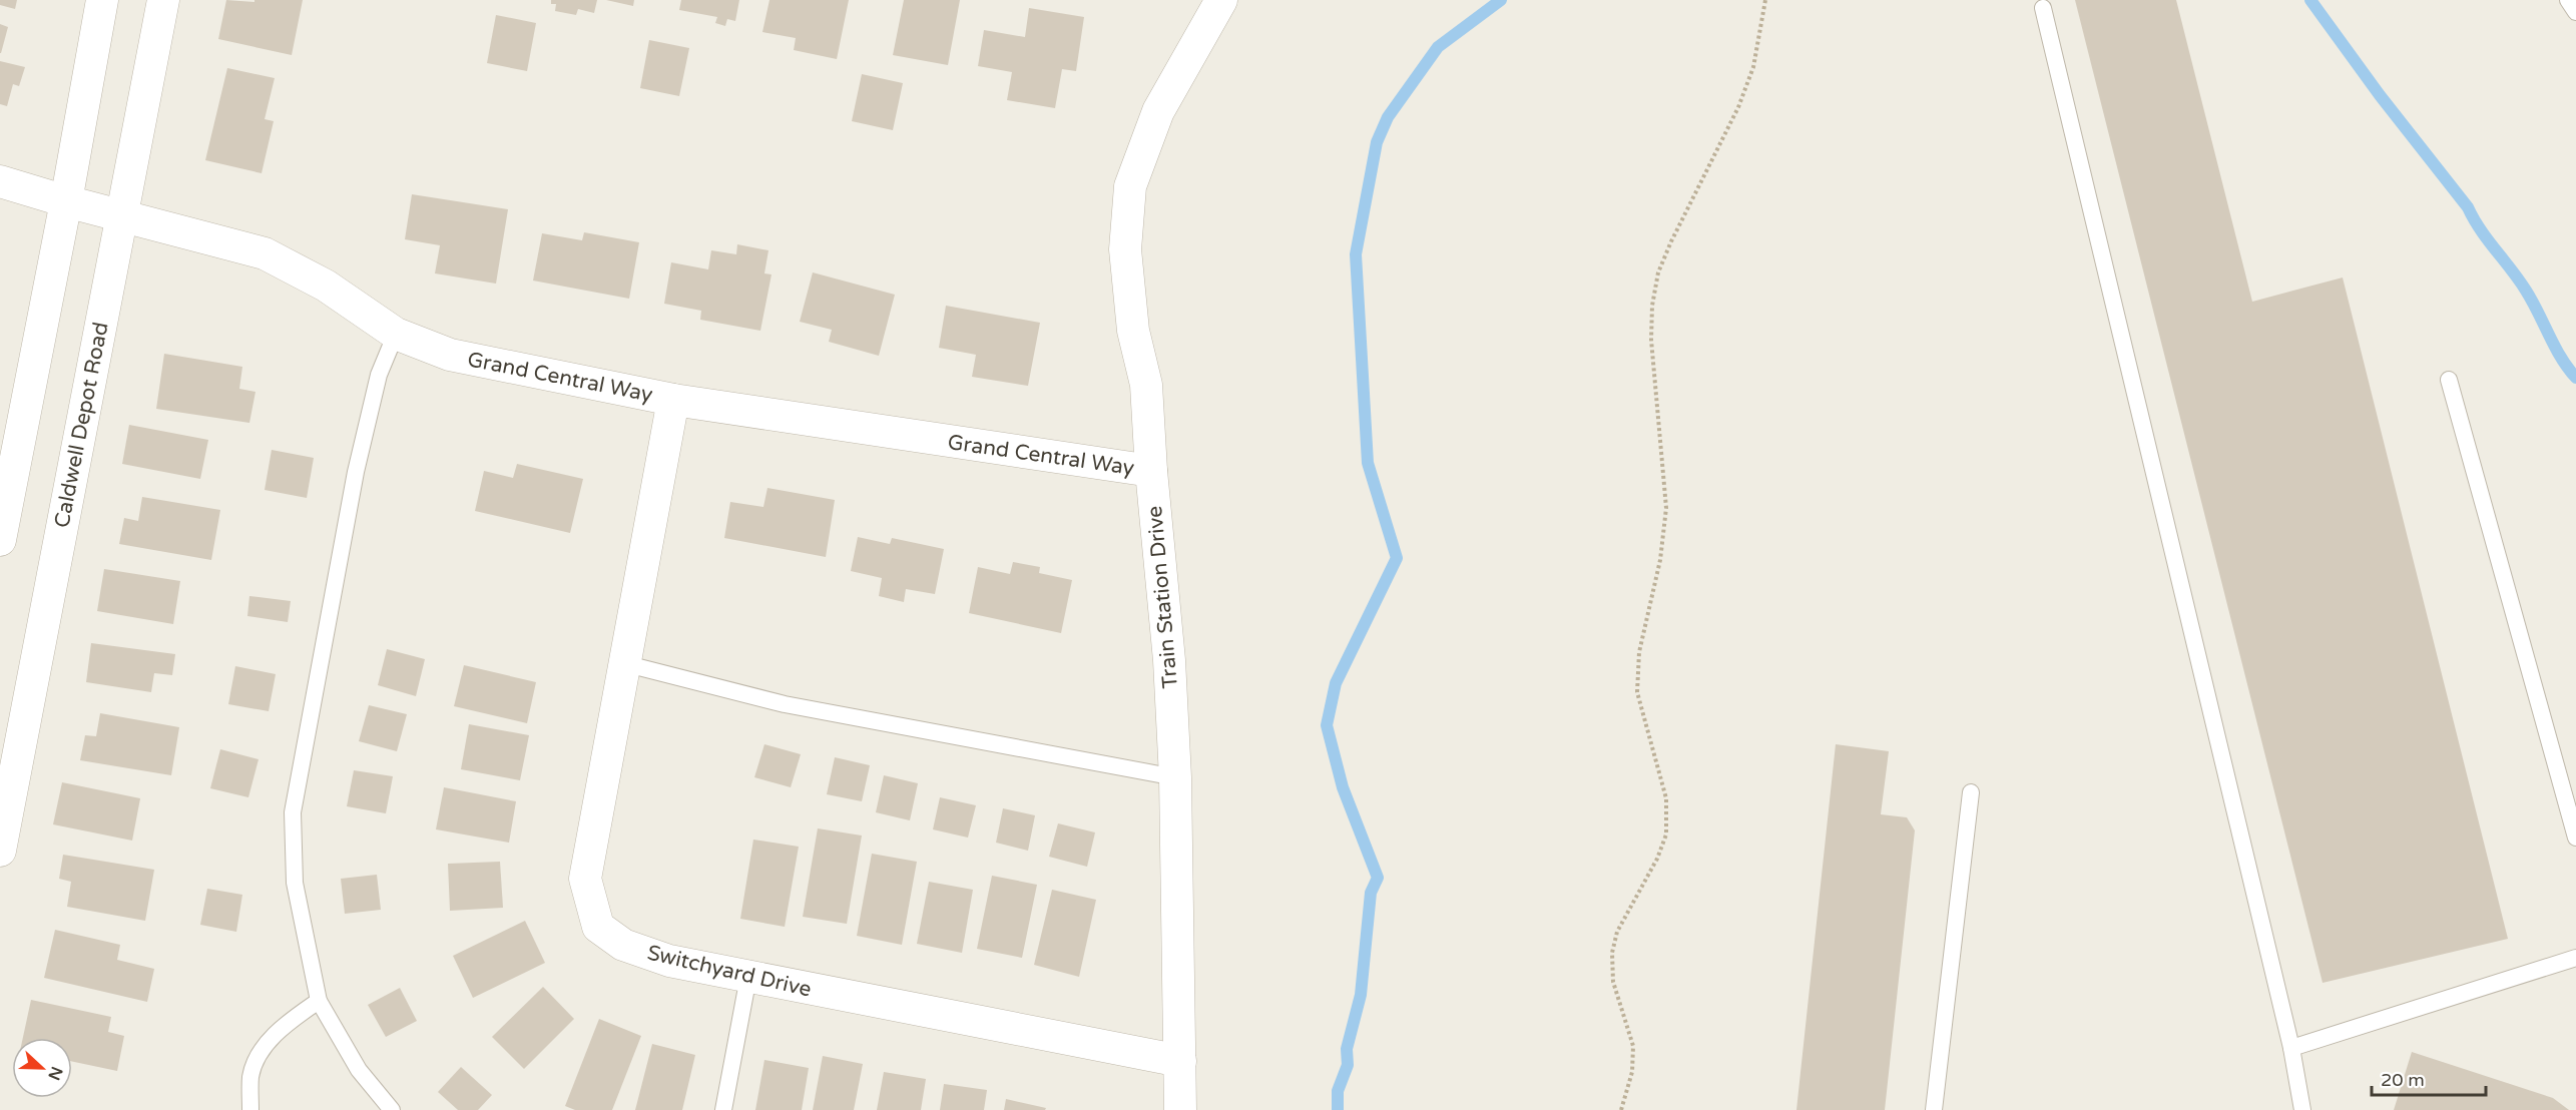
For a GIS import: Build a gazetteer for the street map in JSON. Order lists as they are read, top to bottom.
{
  "streets": {
    "street": [
      "Grand Central Way",
      "Caldwell Depot Road",
      "Train Station Drive",
      "Switchyard Drive"
    ]
  },
  "crossings": [
    ["Grand Central Way", "Caldwell Depot Road"],
    ["Grand Central Way", "Train Station Drive"],
    ["Grand Central Way", "Switchyard Drive"],
    ["Train Station Drive", "Switchyard Drive"]
  ],
  "scale_bar": "20 m",
  "north": "right"
}
